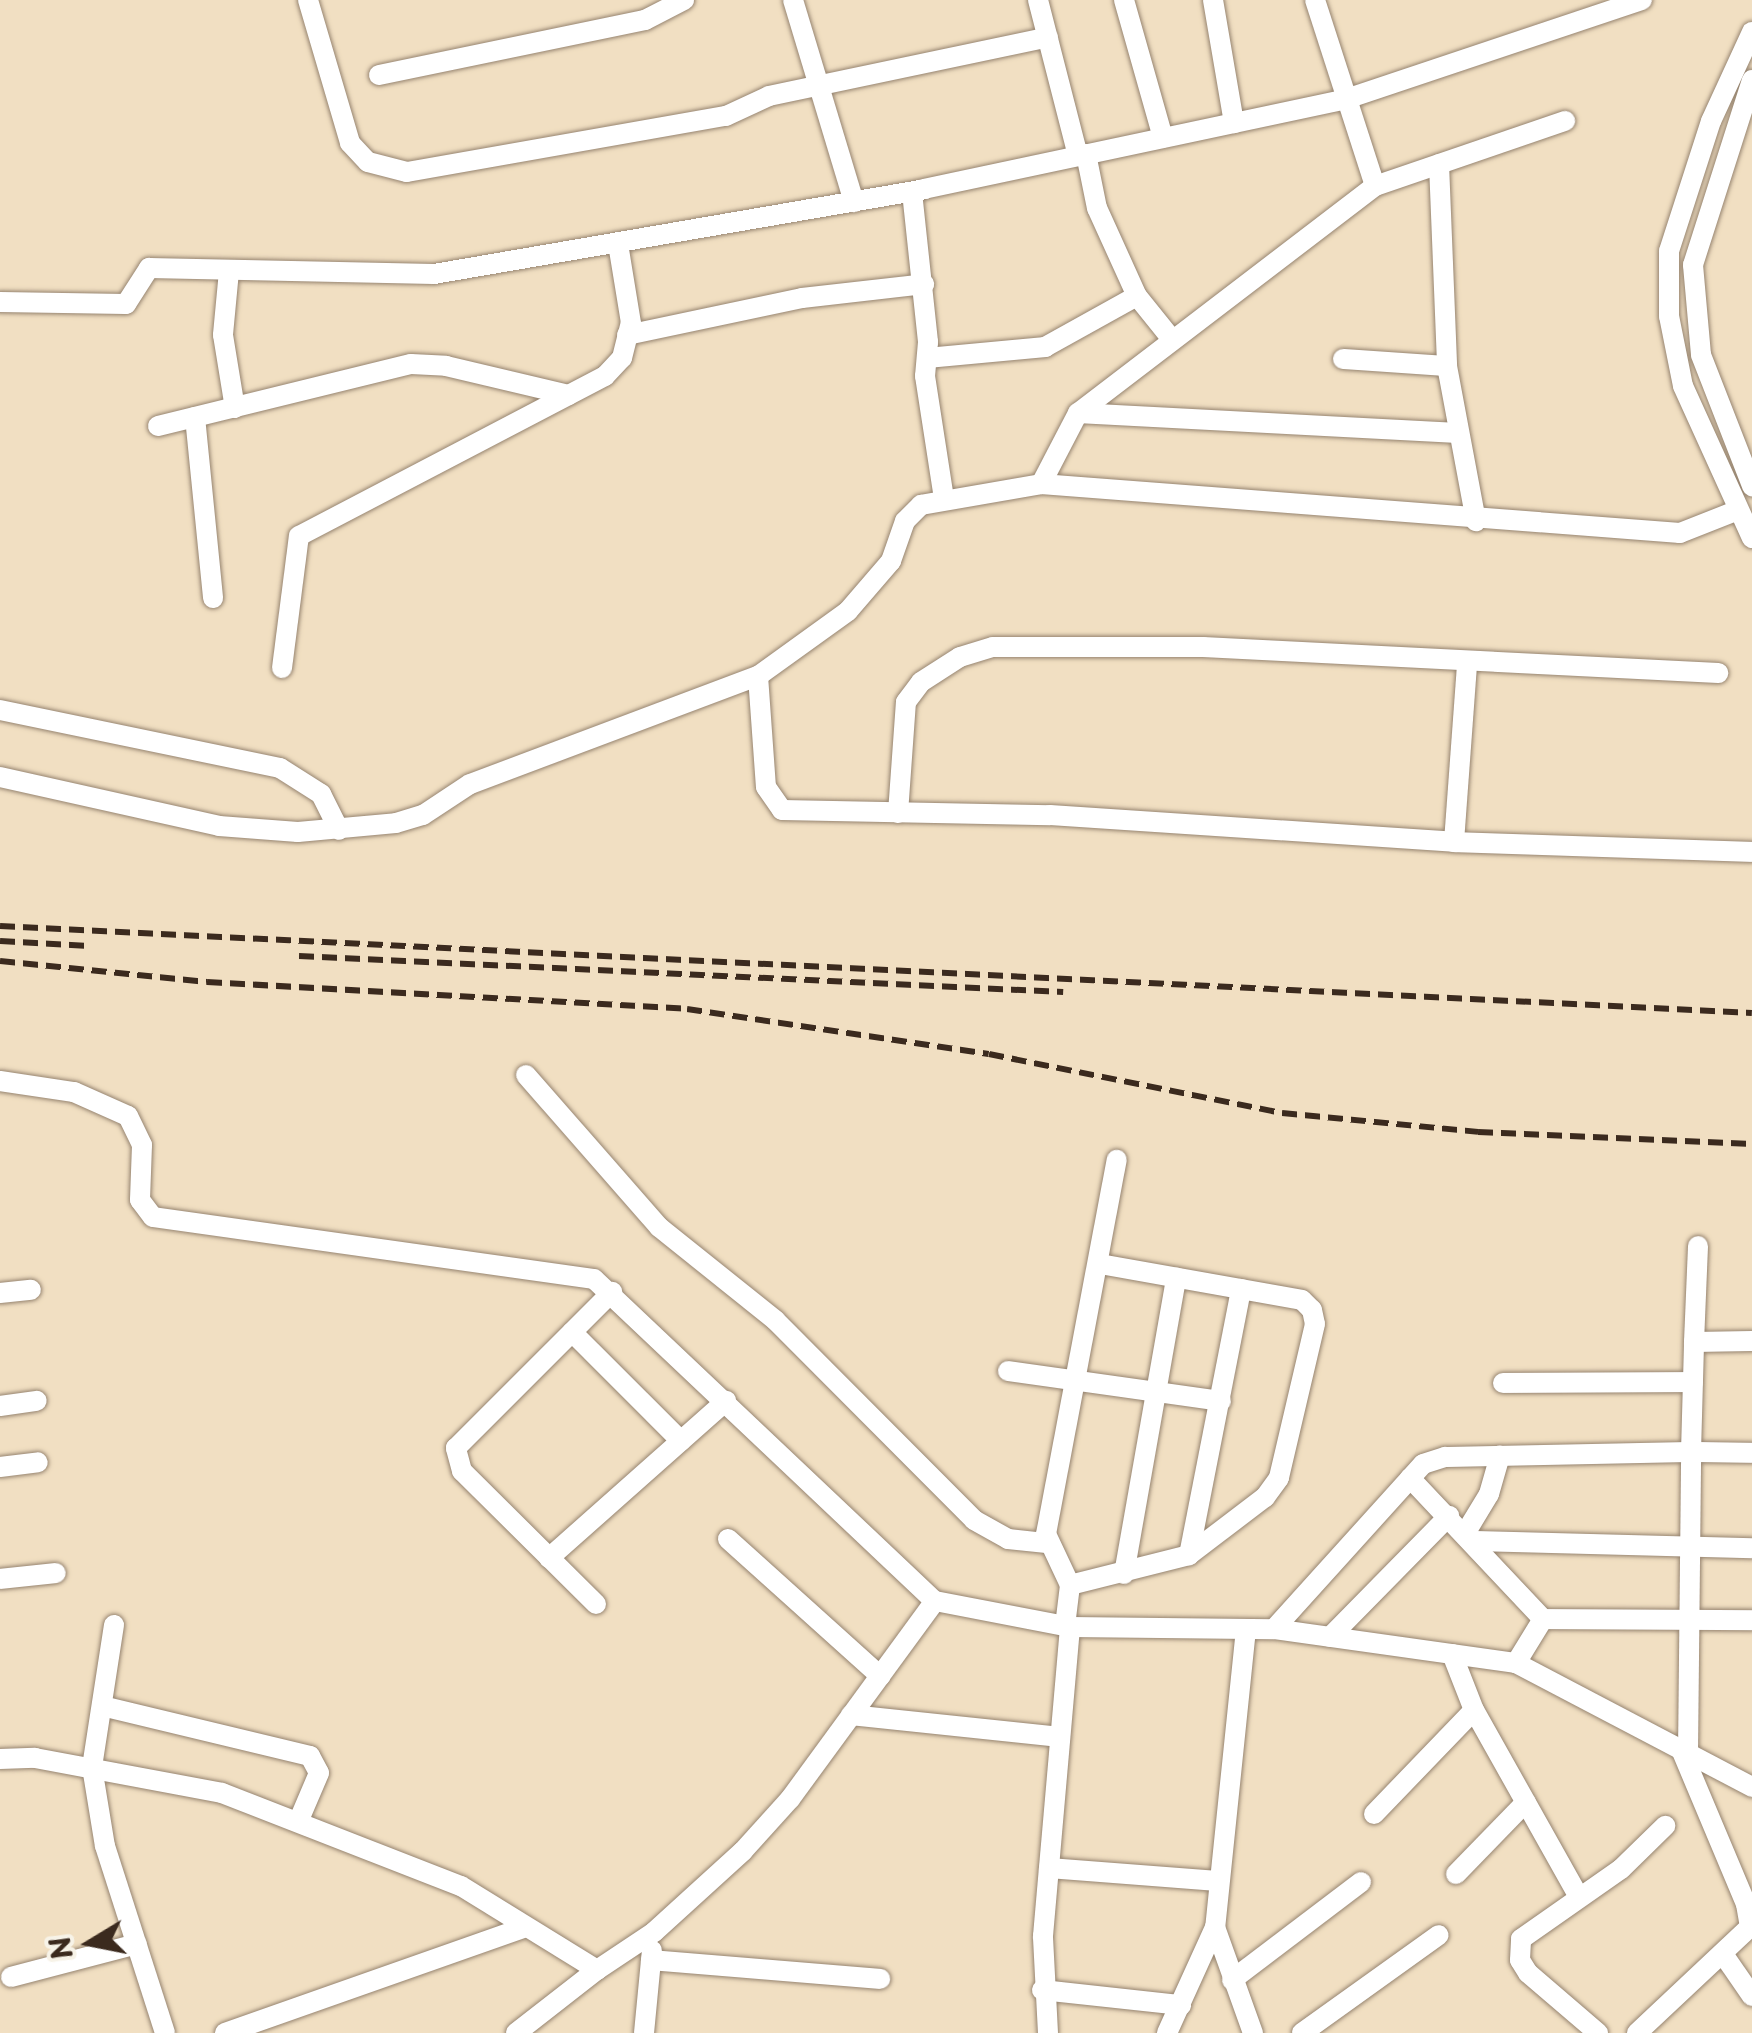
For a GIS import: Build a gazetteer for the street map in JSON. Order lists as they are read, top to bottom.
{
  "north": "left"
}
